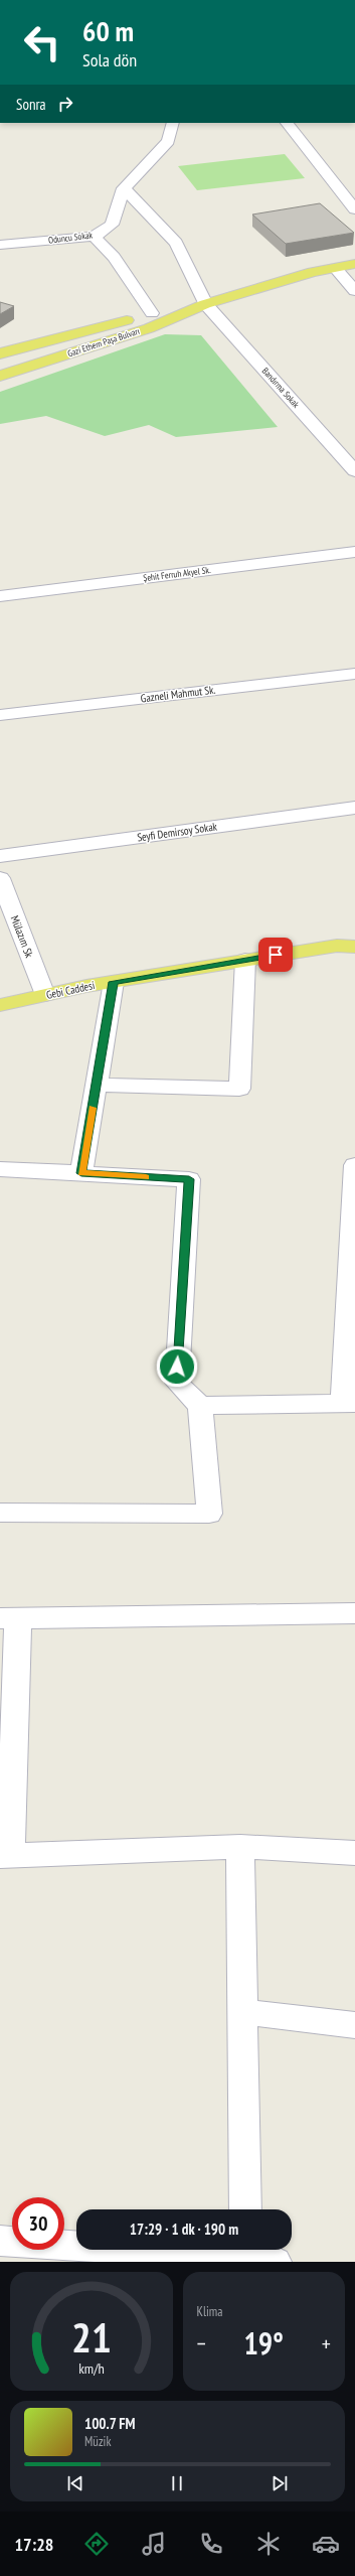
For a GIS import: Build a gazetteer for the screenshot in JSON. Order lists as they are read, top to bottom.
{
  "streets": {
    "main road": ["Gazi Ethem Paşa Bulvarı", "Gebi Caddesi"],
    "street": [
      "Oduncu Sokak",
      "Bandırma Sokak",
      "Şehit Ferruh Akyel Sk.",
      "Gazneli Mahmut Sk.",
      "Seyfi Demirsoy Sokak",
      "Mülazım Sk"
    ]
  },
  "crossings": [
    ["Oduncu Sokak", "Bandırma Sokak"],
    ["Gazi Ethem Paşa Bulvarı", "Bandırma Sokak"],
    ["Mülazım Sk", "Gebi Caddesi"]
  ],
  "page": {
    "turn": ["60 m", "Sola dön"],
    "then": "Sonra",
    "limit": "30",
    "trip": "17:29 · 1 dk · 190 m",
    "tile": "Klima",
    "heat": ["−", "19°", "+"],
    "song": ["100.7 FM", "Müzik"],
    "tabs": "17:28",
    "gauge": ["21", "km/h"]
  }
}
